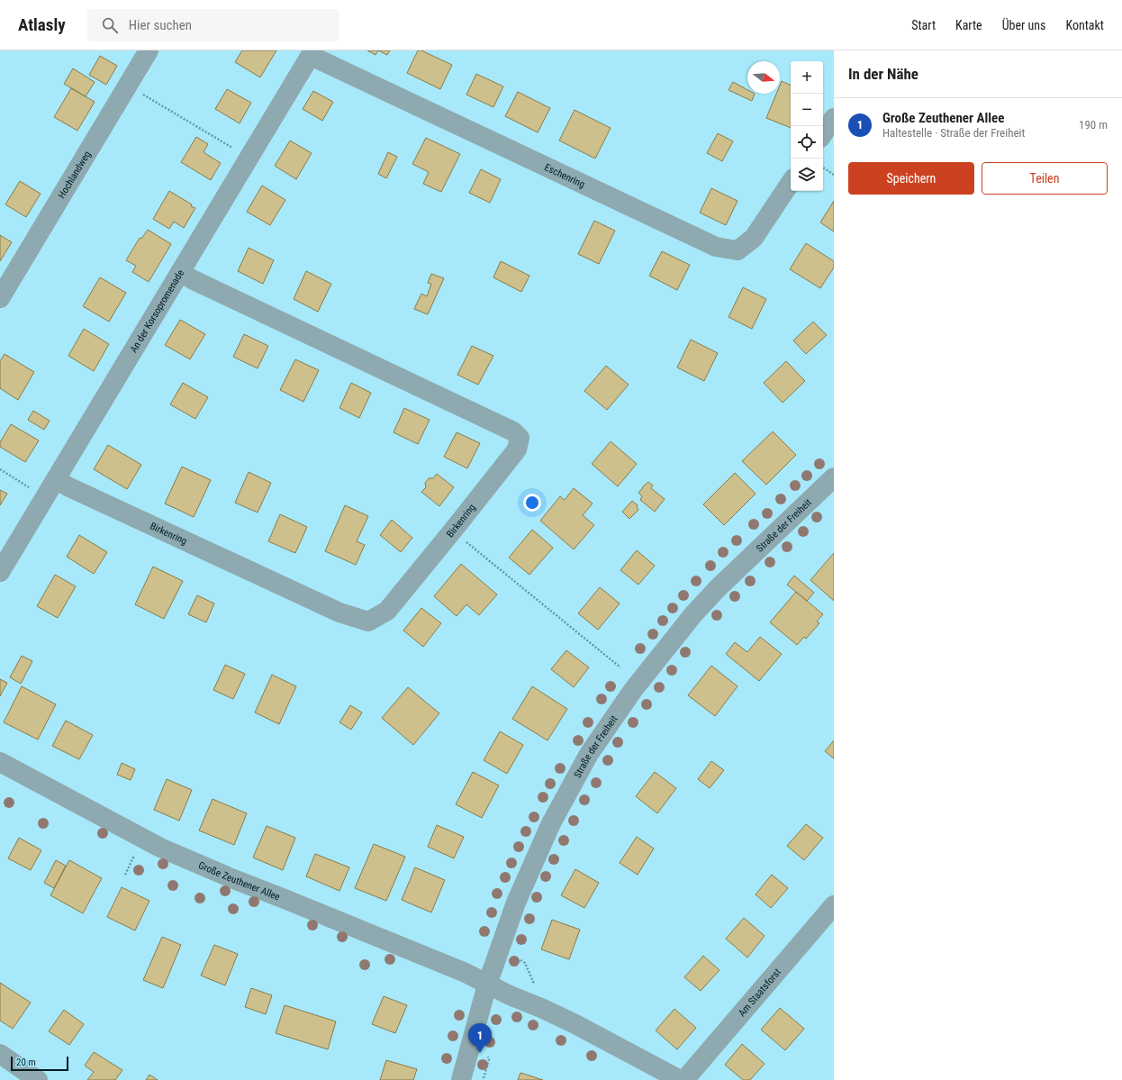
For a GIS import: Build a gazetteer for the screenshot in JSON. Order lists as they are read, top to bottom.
{
  "streets": {
    "street": [
      "Hochlandweg",
      "Eschenring",
      "An der Korsopromenade",
      "Birkenring",
      "Straße der Freiheit",
      "Große Zeuthener Allee",
      "Am Staatsforst"
    ]
  },
  "crossings": [
    ["Eschenring", "An der Korsopromenade"],
    ["An der Korsopromenade", "Birkenring"],
    ["Straße der Freiheit", "Große Zeuthener Allee"]
  ],
  "scale_bar": "20 m",
  "north": "right",
  "page": {
    "header": "Atlasly",
    "search": "Hier suchen",
    "nav": [
      "Start",
      "Karte",
      "Über uns",
      "Kontakt"
    ],
    "heading": "In der Nähe",
    "map_buttons": ["+", "−"],
    "list": [
      {
        "mark": "1",
        "name": "Große Zeuthener Allee",
        "note": "Haltestelle · Straße der Freiheit",
        "value": "190 m"
      }
    ],
    "buttons": ["Speichern", "Teilen"],
    "pins": "1",
    "scale": "20 m"
  }
}
